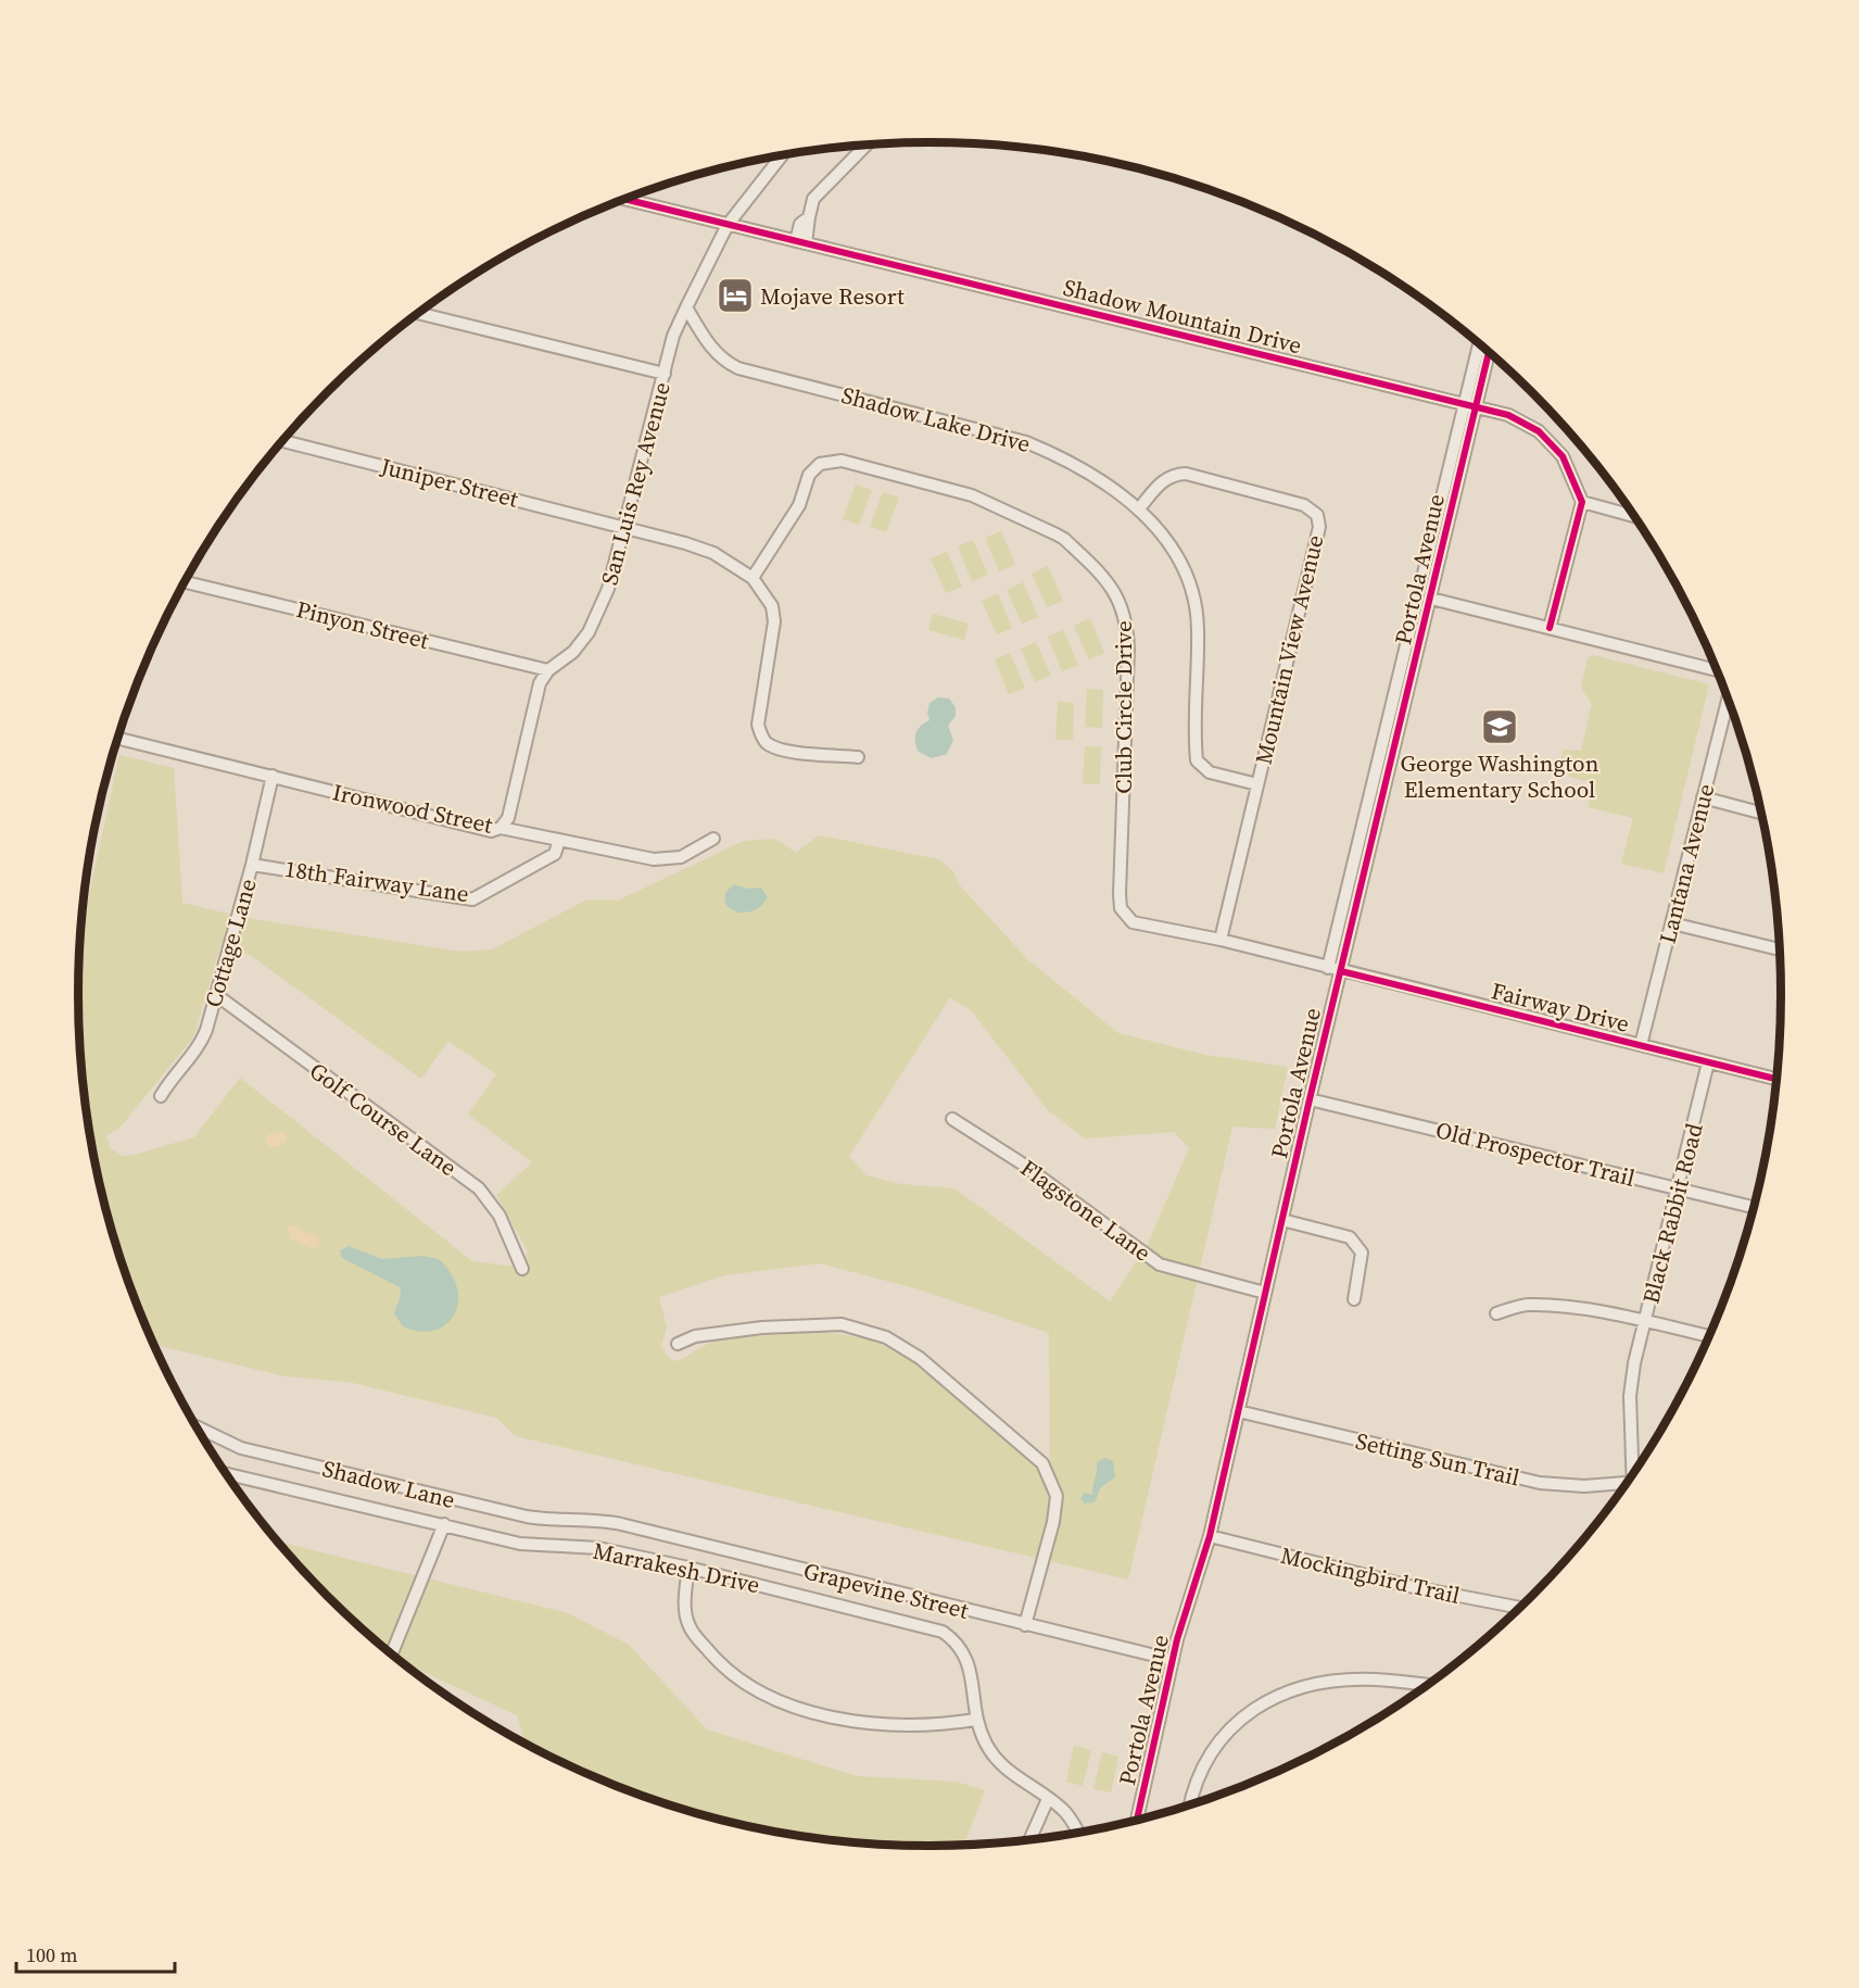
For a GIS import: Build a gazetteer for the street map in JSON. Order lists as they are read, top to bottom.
{
  "streets": {
    "street": [
      "Shadow Mountain Drive",
      "Shadow Lake Drive",
      "Juniper Street",
      "San Luis Rey Avenue",
      "Portola Avenue",
      "Pinyon Street",
      "Mountain View Avenue",
      "Club Circle Drive",
      "Ironwood Street",
      "Lantana Avenue",
      "18th Fairway Lane",
      "Cottage Lane",
      "Fairway Drive",
      "Golf Course Lane",
      "Old Prospector Trail",
      "Flagstone Lane",
      "Black Rabbit Road",
      "Setting Sun Trail",
      "Shadow Lane",
      "Marrakesh Drive",
      "Mockingbird Trail",
      "Grapevine Street"
    ]
  },
  "crossings": [
    ["Shadow Mountain Drive", "San Luis Rey Avenue"],
    ["Shadow Mountain Drive", "Portola Avenue"],
    ["Shadow Lake Drive", "San Luis Rey Avenue"],
    ["Shadow Lake Drive", "Mountain View Avenue"],
    ["Juniper Street", "San Luis Rey Avenue"],
    ["Juniper Street", "Club Circle Drive"],
    ["San Luis Rey Avenue", "Pinyon Street"],
    ["Portola Avenue", "Fairway Drive"],
    ["Portola Avenue", "Old Prospector Trail"],
    ["Portola Avenue", "Flagstone Lane"],
    ["Portola Avenue", "Setting Sun Trail"],
    ["Portola Avenue", "Mockingbird Trail"],
    ["Portola Avenue", "Grapevine Street"],
    ["Mountain View Avenue", "Club Circle Drive"],
    ["Mountain View Avenue", "Fairway Drive"],
    ["Club Circle Drive", "Fairway Drive"],
    ["Ironwood Street", "18th Fairway Lane"],
    ["Ironwood Street", "Cottage Lane"],
    ["Lantana Avenue", "Fairway Drive"],
    ["18th Fairway Lane", "Cottage Lane"],
    ["Cottage Lane", "Golf Course Lane"],
    ["Fairway Drive", "Black Rabbit Road"],
    ["Old Prospector Trail", "Black Rabbit Road"],
    ["Shadow Lane", "Grapevine Street"]
  ],
  "places": {
    "hotel": ["Mojave Resort"],
    "school or university": ["George Washington Elementary School"]
  },
  "scale_bar": "100 m"
}
